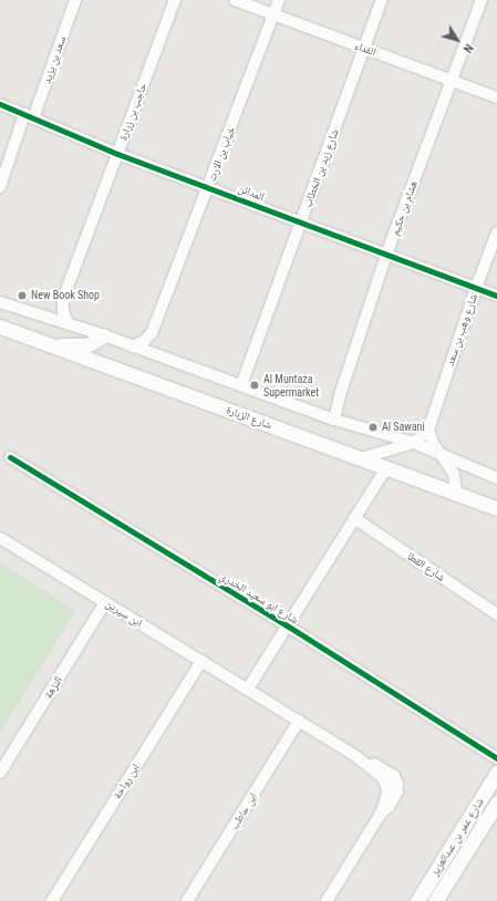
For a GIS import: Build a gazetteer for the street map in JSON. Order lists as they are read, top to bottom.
{
  "streets": {
    "street": [
      "الفداء",
      "سعد بن يزيد",
      "حاجب بن زرارة",
      "خباب بن الارت",
      "شارع زيد بن الخطاب",
      "المدائن",
      "هشام بن حكيم",
      "شارع وهب بن سعد",
      "شارع الزبارة",
      "شارع القطا",
      "شارع ابو سعيد الخدري",
      "ابن سيرين",
      "النزهة",
      "ابن رواحة",
      "ابن حاطب",
      "شارع عمر بن عبدالعزيز"
    ]
  },
  "crossings": [
    ["الفداء", "خباب بن الارت"],
    ["الفداء", "شارع زيد بن الخطاب"],
    ["الفداء", "هشام بن حكيم"],
    ["سعد بن يزيد", "المدائن"],
    ["حاجب بن زرارة", "المدائن"],
    ["خباب بن الارت", "المدائن"],
    ["شارع زيد بن الخطاب", "المدائن"],
    ["المدائن", "هشام بن حكيم"],
    ["المدائن", "شارع وهب بن سعد"],
    ["شارع وهب بن سعد", "شارع الزبارة"],
    ["ابن سيرين", "النزهة"],
    ["ابن سيرين", "ابن رواحة"],
    ["ابن سيرين", "ابن حاطب"]
  ],
  "places": ["New Book Shop", "Al Muntaza Supermarket", "Al Sawani"],
  "north": "bottom right"
}
